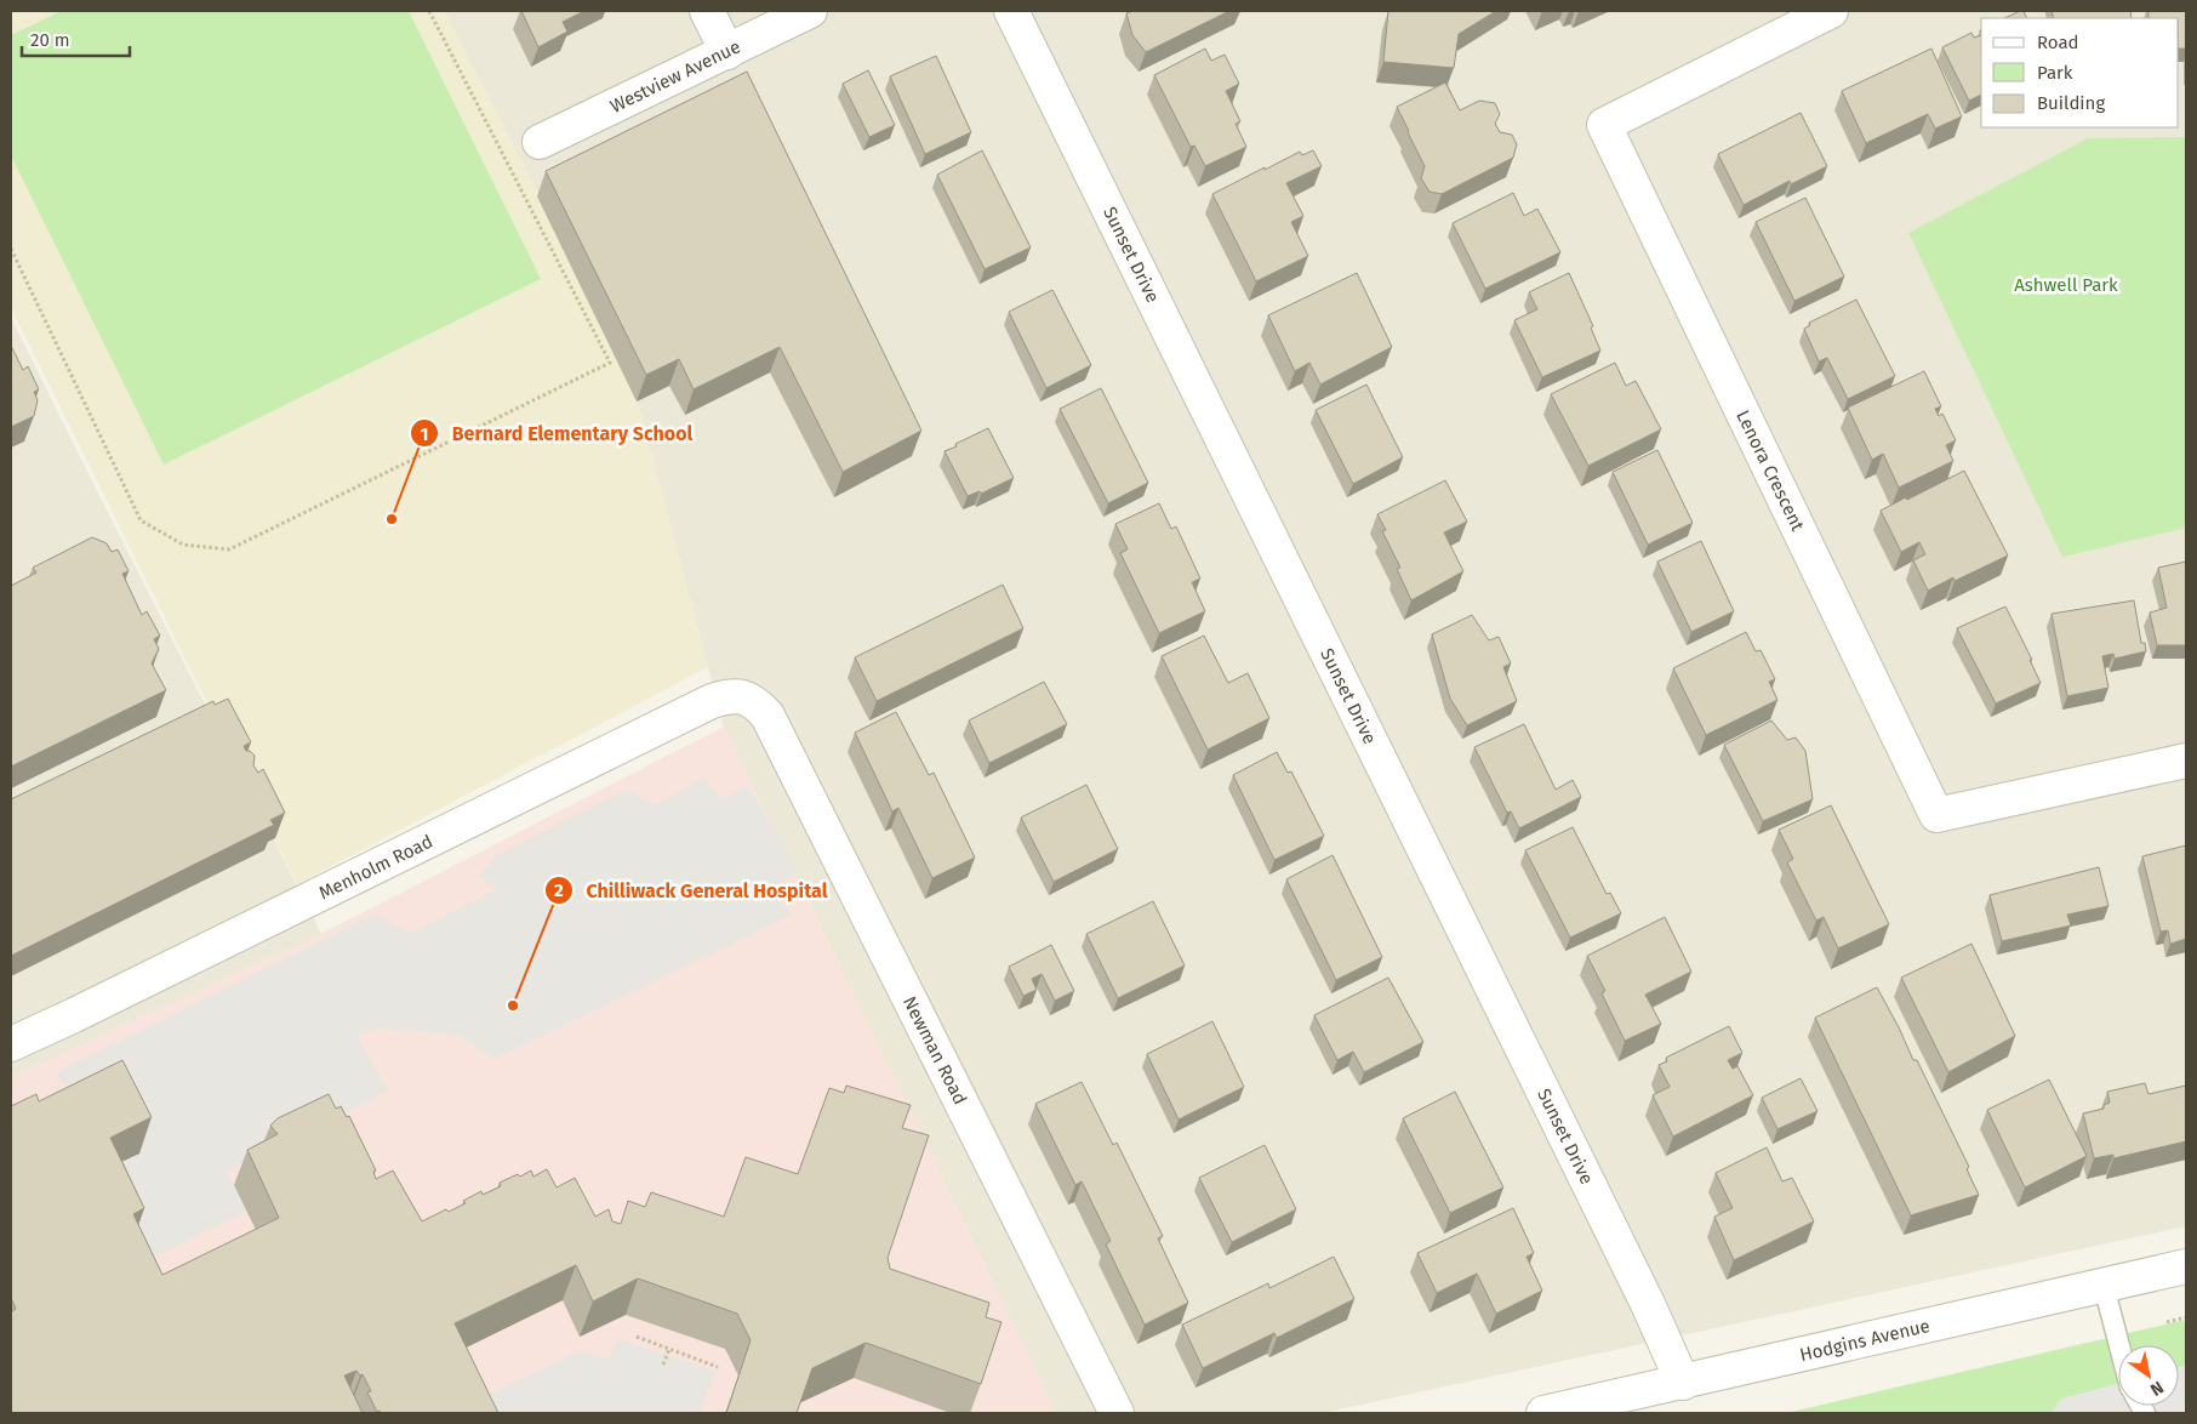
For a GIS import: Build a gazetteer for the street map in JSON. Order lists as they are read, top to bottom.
{
  "streets": {
    "street": [
      "Westview Avenue",
      "Sunset Drive",
      "Lenora Crescent",
      "Menholm Road",
      "Newman Road",
      "Hodgins Avenue"
    ]
  },
  "crossings": [
    ["Sunset Drive", "Hodgins Avenue"],
    ["Menholm Road", "Newman Road"]
  ],
  "parks": ["Ashwell Park"],
  "places": ["Bernard Elementary School", "Chilliwack General Hospital"],
  "legend": ["Road", "Park", "Building"],
  "scale_bar": "20 m",
  "north": "bottom right"
}
